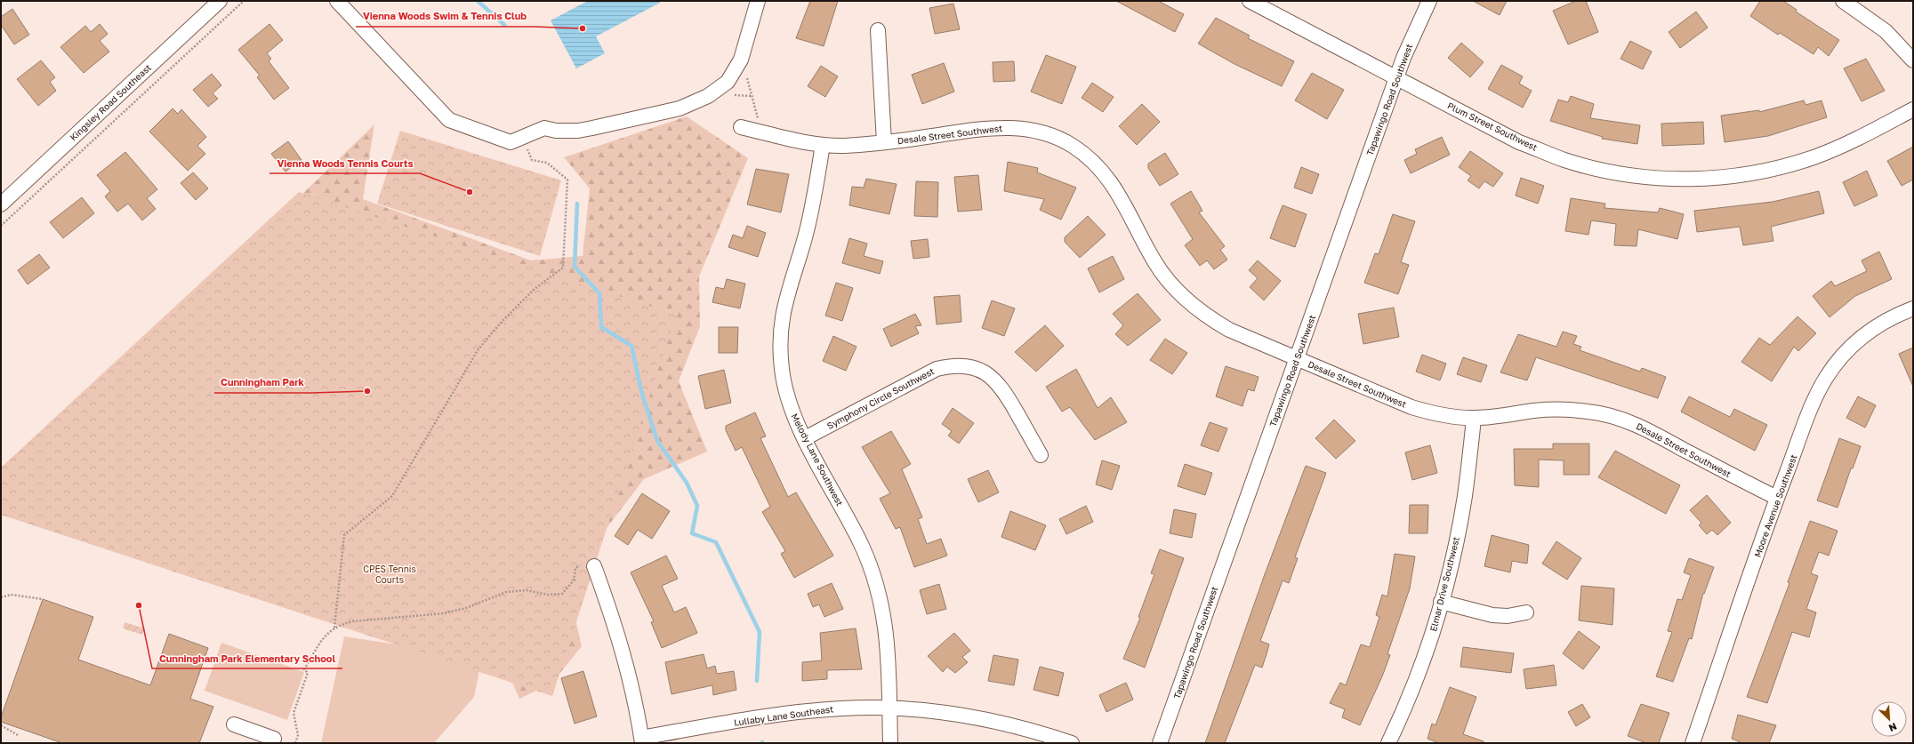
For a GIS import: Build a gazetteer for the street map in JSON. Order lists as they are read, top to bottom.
{
  "streets": {
    "street": [
      "Tapawingo Road Southwest",
      "Kingsley Road Southeast",
      "Plum Street Southwest",
      "Desale Street Southwest",
      "Symphony Circle Southwest",
      "Melody Lane Southwest",
      "Moore Avenue Southwest",
      "Elmar Drive Southwest",
      "Lullaby Lane Southeast"
    ]
  },
  "crossings": [
    ["Tapawingo Road Southwest", "Plum Street Southwest"],
    ["Tapawingo Road Southwest", "Desale Street Southwest"],
    ["Desale Street Southwest", "Melody Lane Southwest"],
    ["Desale Street Southwest", "Moore Avenue Southwest"],
    ["Desale Street Southwest", "Elmar Drive Southwest"],
    ["Symphony Circle Southwest", "Melody Lane Southwest"],
    ["Melody Lane Southwest", "Lullaby Lane Southeast"]
  ],
  "parks": ["CPES Tennis Courts"],
  "places": [
    "Vienna Woods Swim & Tennis Club",
    "Vienna Woods Tennis Courts",
    "Cunningham Park",
    "Cunningham Park Elementary School"
  ],
  "north": "bottom right"
}
